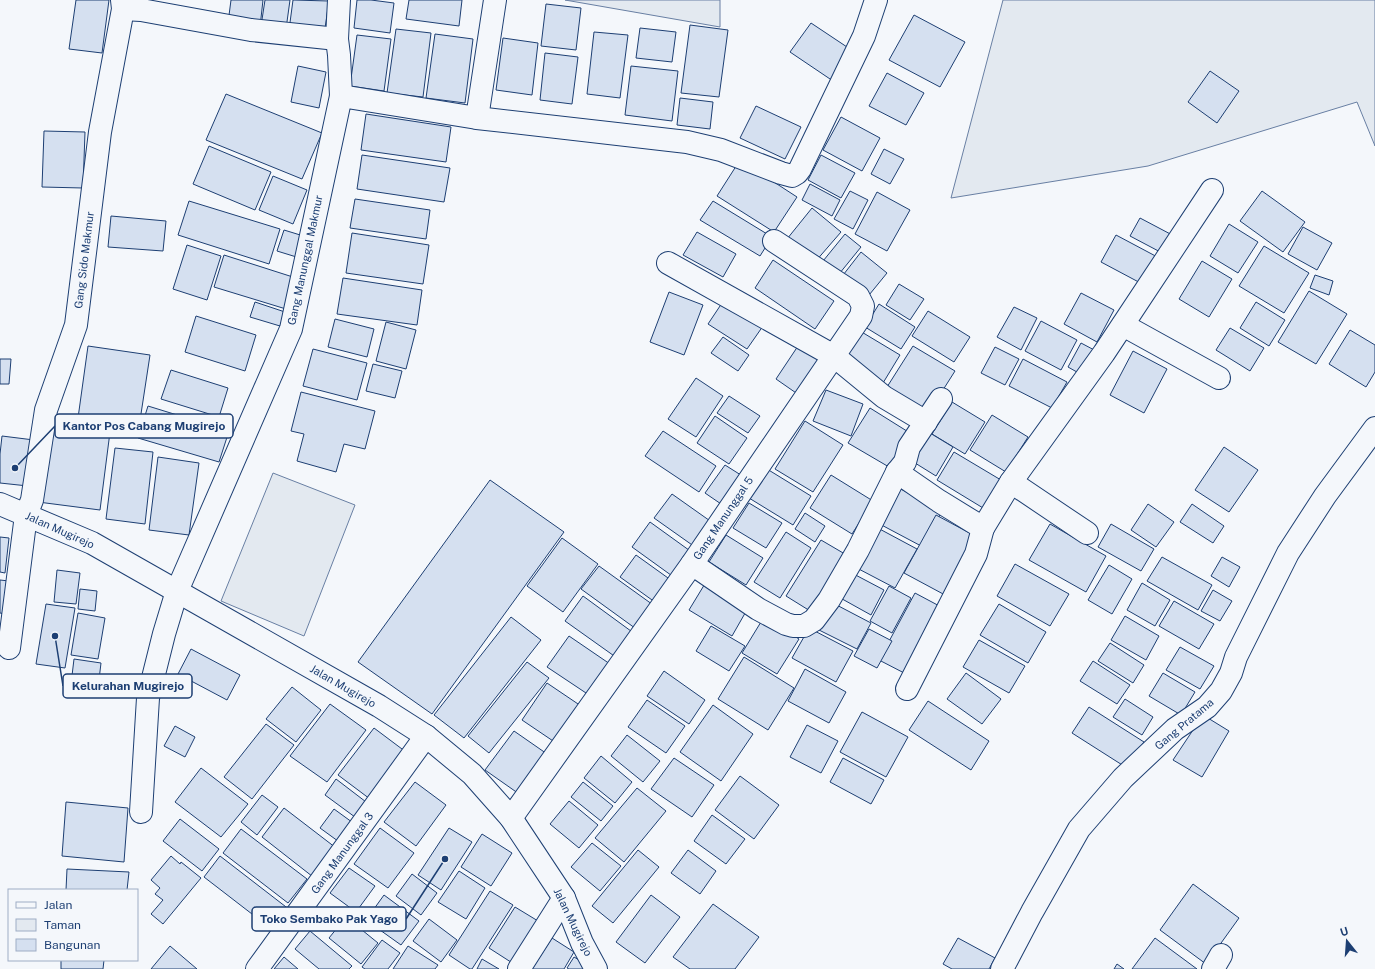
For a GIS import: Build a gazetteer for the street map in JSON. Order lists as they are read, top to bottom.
{
  "streets": {
    "street": [
      "Gang Sido Makmur",
      "Gang Manunggal Makmur",
      "Gang Manunggal 5",
      "Jalan Mugirejo",
      "Gang Pratama",
      "Gang Manunggal 3"
    ]
  },
  "crossings": [
    ["Gang Sido Makmur", "Jalan Mugirejo"],
    ["Gang Manunggal Makmur", "Jalan Mugirejo"],
    ["Gang Manunggal 5", "Jalan Mugirejo"],
    ["Jalan Mugirejo", "Gang Manunggal 3"]
  ],
  "places": ["Kantor Pos Cabang Mugirejo", "Kelurahan Mugirejo", "Toko Sembako Pak Yago"],
  "legend": ["Jalan", "Taman", "Bangunan"],
  "north": "top"
}
